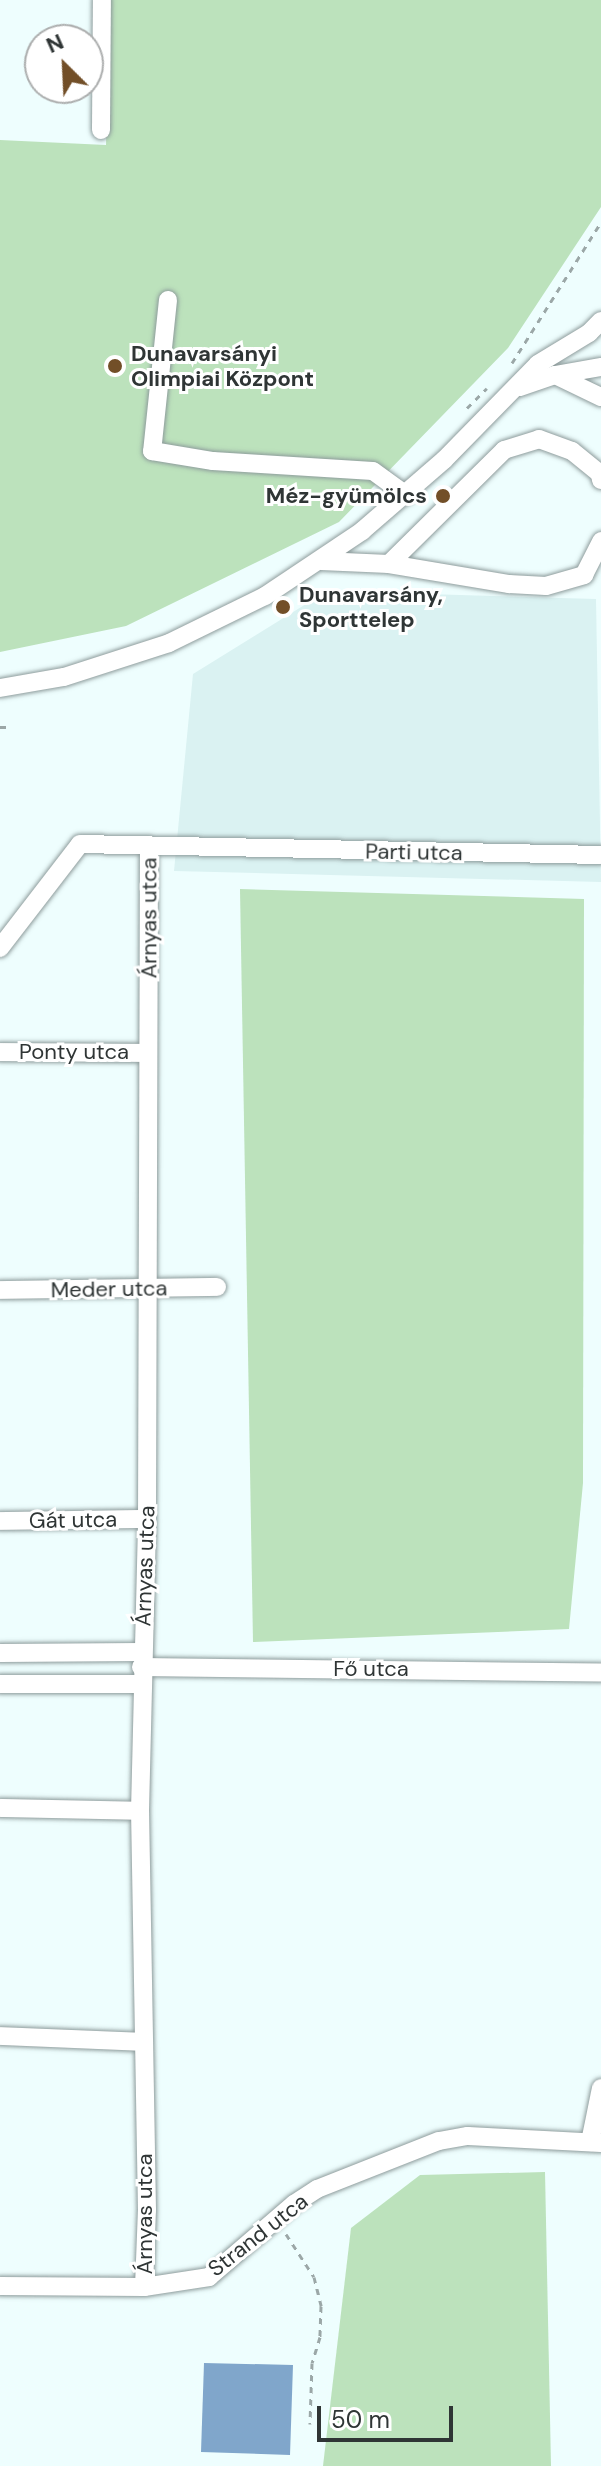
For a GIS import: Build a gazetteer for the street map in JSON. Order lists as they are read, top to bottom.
{
  "streets": {
    "street": [
      "Parti utca",
      "Árnyas utca",
      "Ponty utca",
      "Meder utca",
      "Gát utca",
      "Fő utca",
      "Strand utca"
    ]
  },
  "crossings": [
    ["Parti utca", "Árnyas utca"],
    ["Árnyas utca", "Ponty utca"],
    ["Árnyas utca", "Meder utca"],
    ["Árnyas utca", "Gát utca"],
    ["Árnyas utca", "Fő utca"],
    ["Árnyas utca", "Strand utca"]
  ],
  "places": ["Dunavarsányi Olimpiai Központ", "Méz-gyümölcs", "Dunavarsány, Sporttelep"],
  "scale_bar": "50 m",
  "north": "top left"
}
